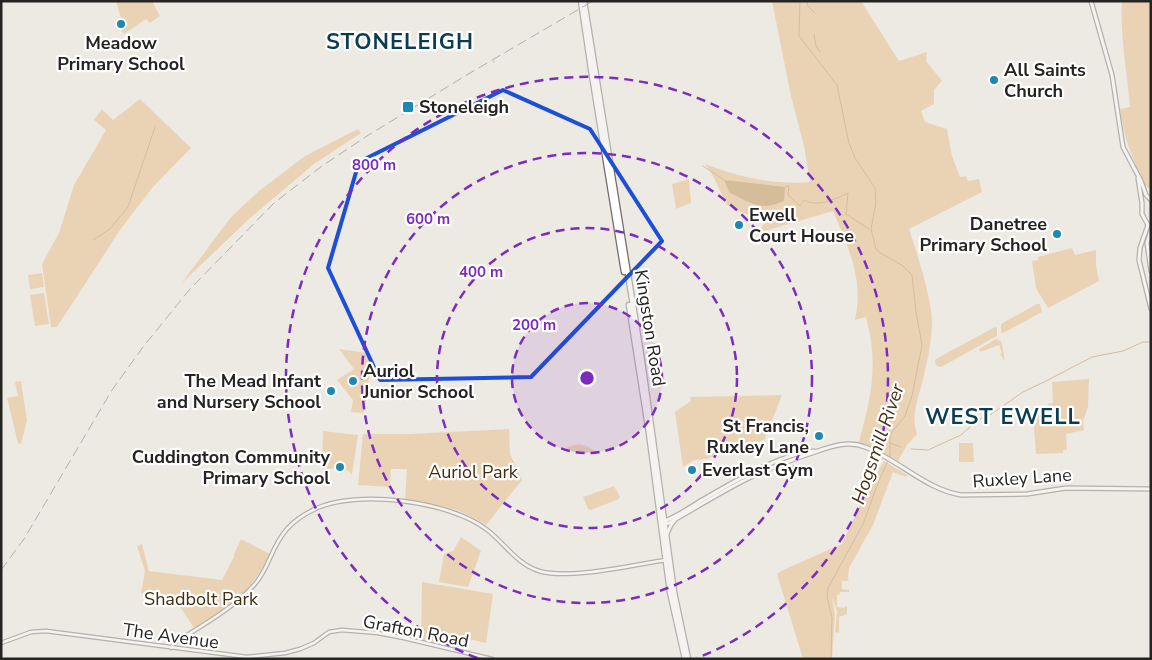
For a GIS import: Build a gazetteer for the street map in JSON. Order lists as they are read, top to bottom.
{
  "streets": {
    "highway": ["Kingston Road"],
    "main road": ["Ruxley Lane"],
    "street": ["Grafton Road", "The Avenue"]
  },
  "crossings": [
    ["Kingston Road", "Ruxley Lane"],
    ["Grafton Road", "The Avenue"]
  ],
  "districts": ["STONELEIGH", "WEST EWELL"],
  "water": ["Hogsmill River"],
  "parks": ["Auriol Park", "Shadbolt Park"],
  "places": {
    "other": [
      "Meadow Primary School",
      "All Saints Church",
      "Ewell Court House",
      "Danetree Primary School",
      "Auriol Junior School",
      "The Mead Infant and Nursery School",
      "St Francis, Ruxley Lane",
      "Cuddington Community Primary School",
      "Everlast Gym"
    ],
    "transit": ["Stoneleigh"]
  },
  "rings": [
    "800 m",
    "600 m",
    "400 m",
    "200 m"
  ]
}
